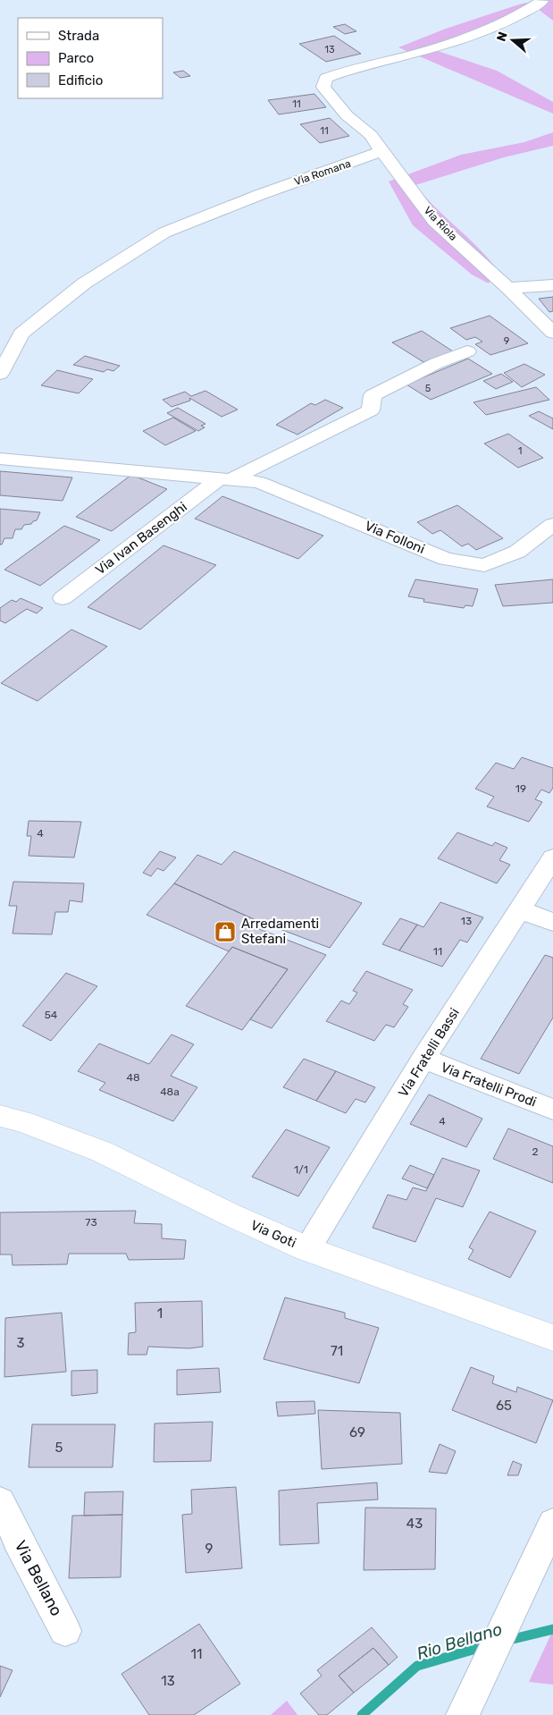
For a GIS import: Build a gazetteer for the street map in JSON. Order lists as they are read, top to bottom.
{
  "streets": {
    "street": [
      "Via Romana",
      "Via Riola",
      "Via Folloni",
      "Via Ivan Basenghi",
      "Via Fratelli Bassi",
      "Via Fratelli Prodi",
      "Via Goti",
      "Via Bellano"
    ]
  },
  "crossings": [
    ["Via Romana", "Via Riola"],
    ["Via Folloni", "Via Ivan Basenghi"],
    ["Via Fratelli Bassi", "Via Fratelli Prodi"],
    ["Via Fratelli Bassi", "Via Goti"]
  ],
  "water": ["Rio Bellano"],
  "places": {
    "shop": ["Arredamenti Stefani"]
  },
  "house_numbers": [
    "13",
    "11",
    "11",
    "9",
    "5",
    "1",
    "19",
    "4",
    "13",
    "11",
    "54",
    "48",
    "48a",
    "4",
    "2",
    "1/1",
    "73",
    "1",
    "3",
    "71",
    "65",
    "69",
    "5",
    "43",
    "9",
    "11",
    "13"
  ],
  "legend": ["Strada", "Parco", "Edificio"],
  "north": "left"
}
